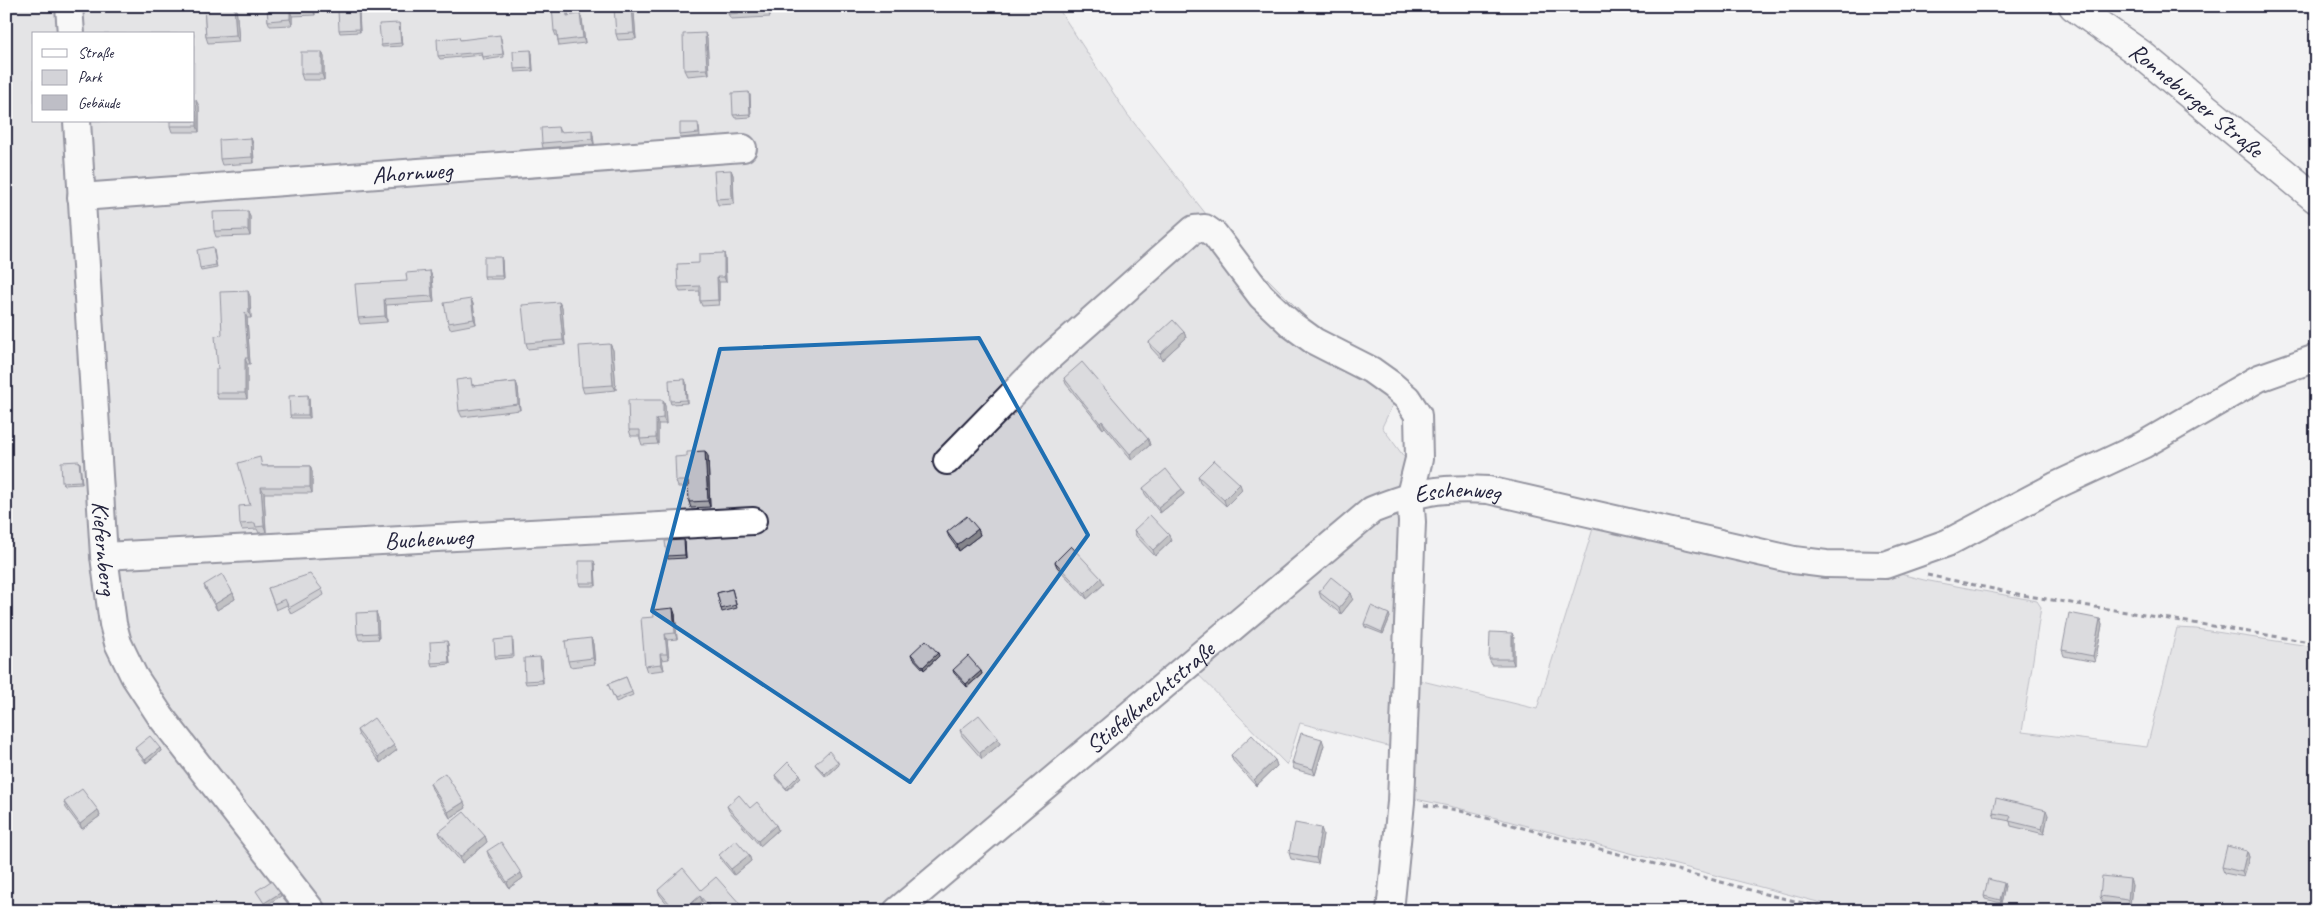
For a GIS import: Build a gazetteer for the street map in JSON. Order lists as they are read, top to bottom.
{
  "streets": {
    "main road": ["Ronneburger Straße"],
    "street": [
      "Ahornweg",
      "Eschenweg",
      "Buchenweg",
      "Kiefernberg",
      "Stiefelknechtstraße"
    ]
  },
  "crossings": [
    ["Ahornweg", "Kiefernberg"],
    ["Eschenweg", "Stiefelknechtstraße"],
    ["Buchenweg", "Kiefernberg"]
  ],
  "legend": ["Straße", "Park", "Gebäude"]
}
